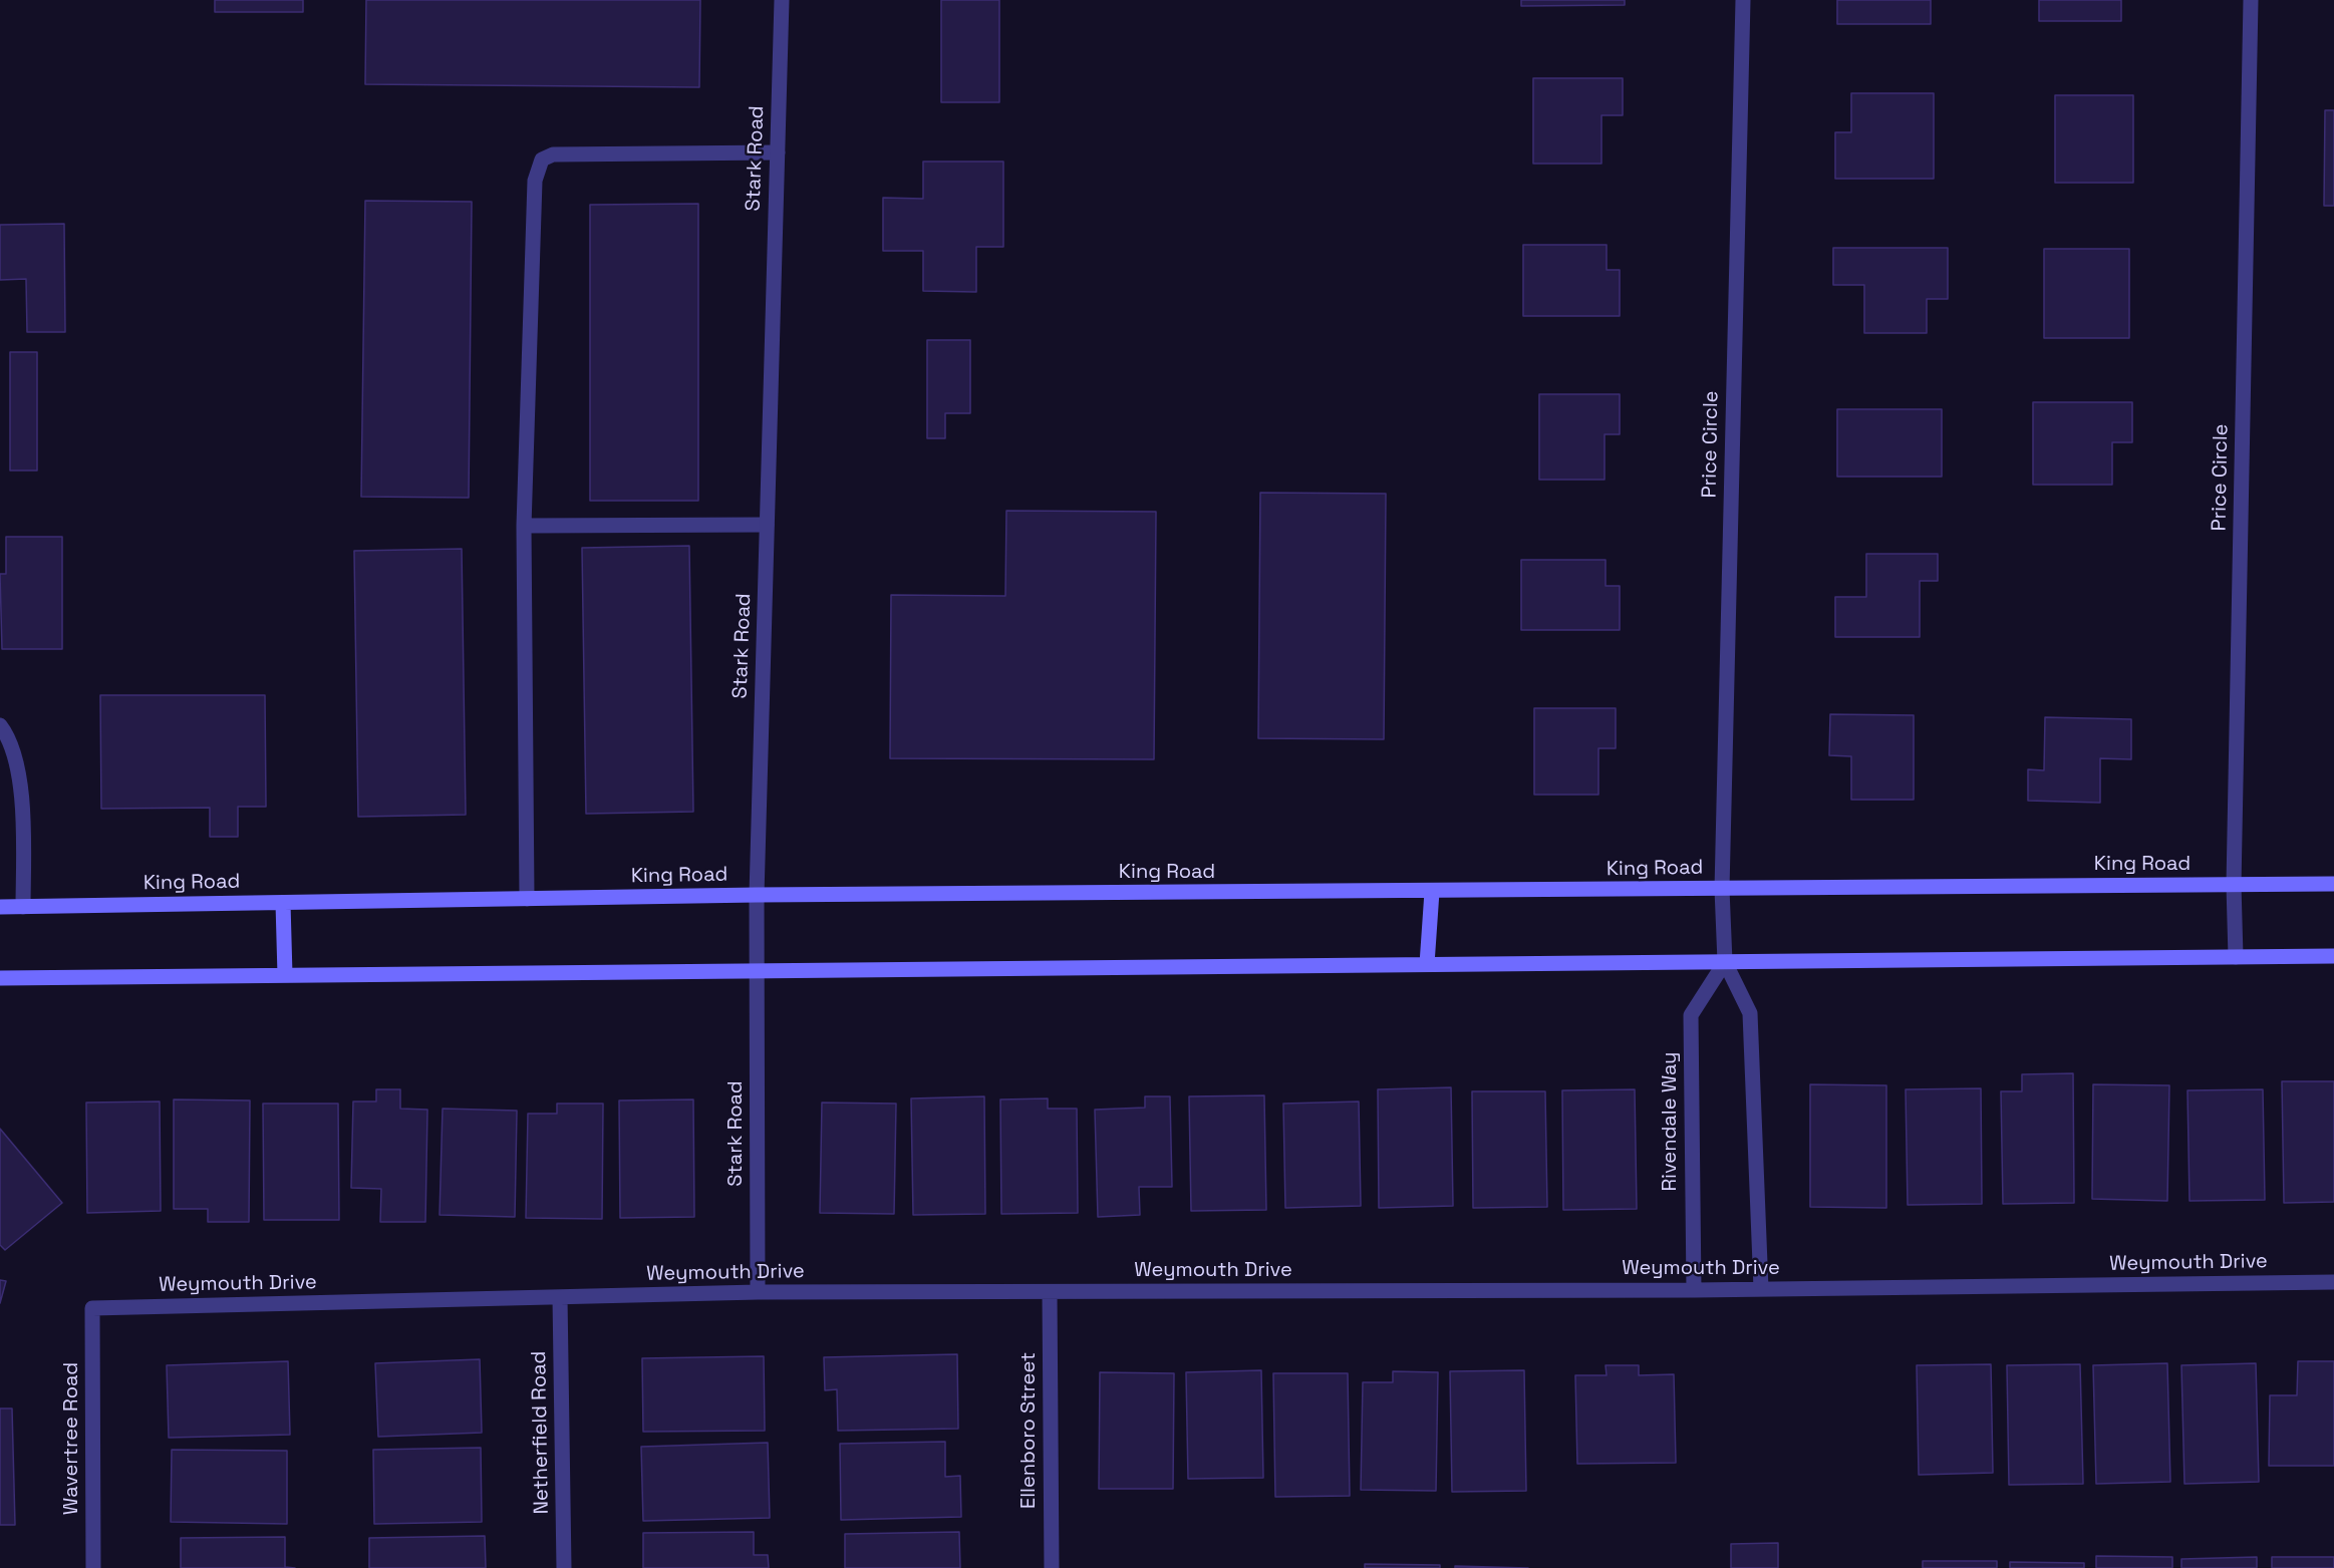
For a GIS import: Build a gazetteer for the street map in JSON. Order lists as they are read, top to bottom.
{
  "streets": {
    "street": [
      "Stark Road",
      "Price Circle",
      "King Road",
      "Rivendale Way",
      "Weymouth Drive",
      "Ellenboro Street",
      "Netherfield Road",
      "Wavertree Road"
    ]
  },
  "crossings": [
    ["Stark Road", "King Road"],
    ["Stark Road", "Weymouth Drive"],
    ["Price Circle", "King Road"],
    ["Rivendale Way", "Weymouth Drive"],
    ["Weymouth Drive", "Ellenboro Street"],
    ["Weymouth Drive", "Netherfield Road"],
    ["Weymouth Drive", "Wavertree Road"]
  ]
}
